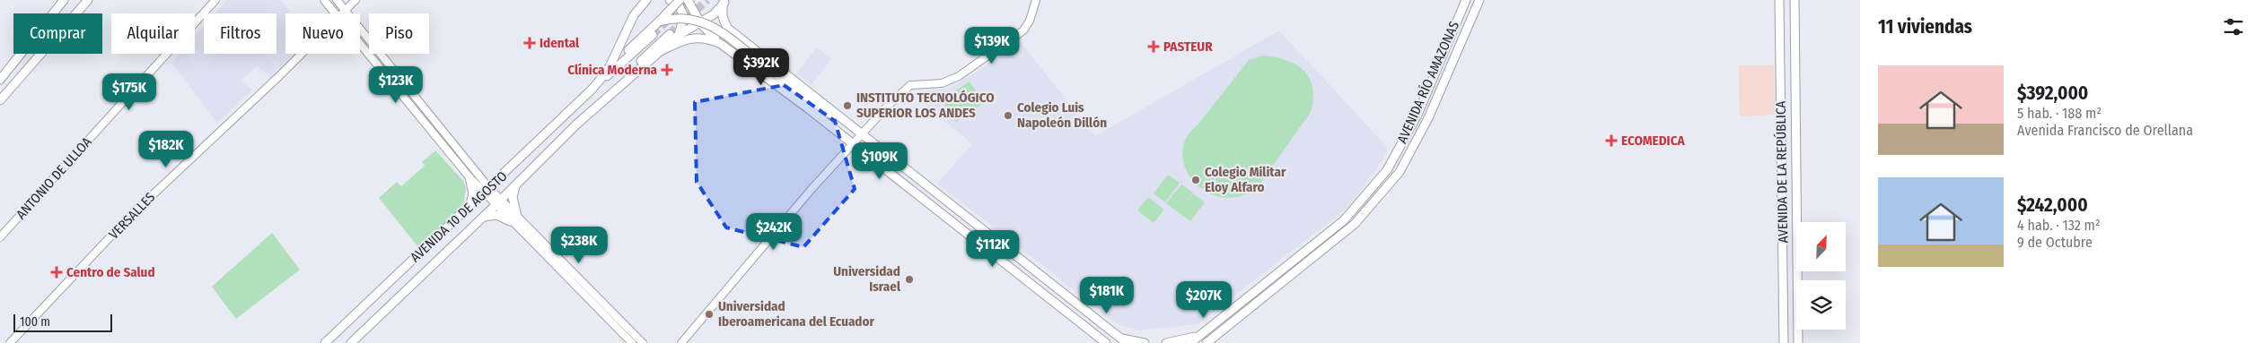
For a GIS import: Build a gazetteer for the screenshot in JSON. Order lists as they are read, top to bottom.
{
  "streets": {
    "main road": ["AVENIDA RÍO AMAZONAS", "AVENIDA DE LA REPÚBLICA", "AVENIDA 10 DE AGOSTO"],
    "street": ["ANTONIO DE ULLOA", "VERSALLES"]
  },
  "places": {
    "health": [
      "Idental",
      "PASTEUR",
      "Clínica Moderna",
      "ECOMEDICA",
      "Centro de Salud"
    ],
    "other": [
      "INSTITUTO TECNOLÓGICO SUPERIOR LOS ANDES",
      "Colegio Luis Napoleón Dillón",
      "Colegio Militar Eloy Alfaro",
      "Universidad Israel",
      "Universidad Iberoamericana del Ecuador"
    ]
  },
  "scale_bar": "100 m",
  "north": "top right",
  "page": {
    "heading": "11 viviendas",
    "chip": [
      "Comprar",
      "Alquilar",
      "Filtros",
      "Nuevo",
      "Piso"
    ],
    "price": [
      "$139K",
      "$392K",
      "$123K",
      "$175K",
      "$182K",
      "$109K",
      "$242K",
      "$238K",
      "$112K",
      "$181K",
      "$207K"
    ],
    "list": [
      {
        "name": "$392,000",
        "note": "5 hab. · 188 m² · Avenida Francisco de Orellana"
      },
      {
        "name": "$242,000",
        "note": "4 hab. · 132 m² · 9 de Octubre"
      }
    ],
    "scale": "100 m"
  }
}
